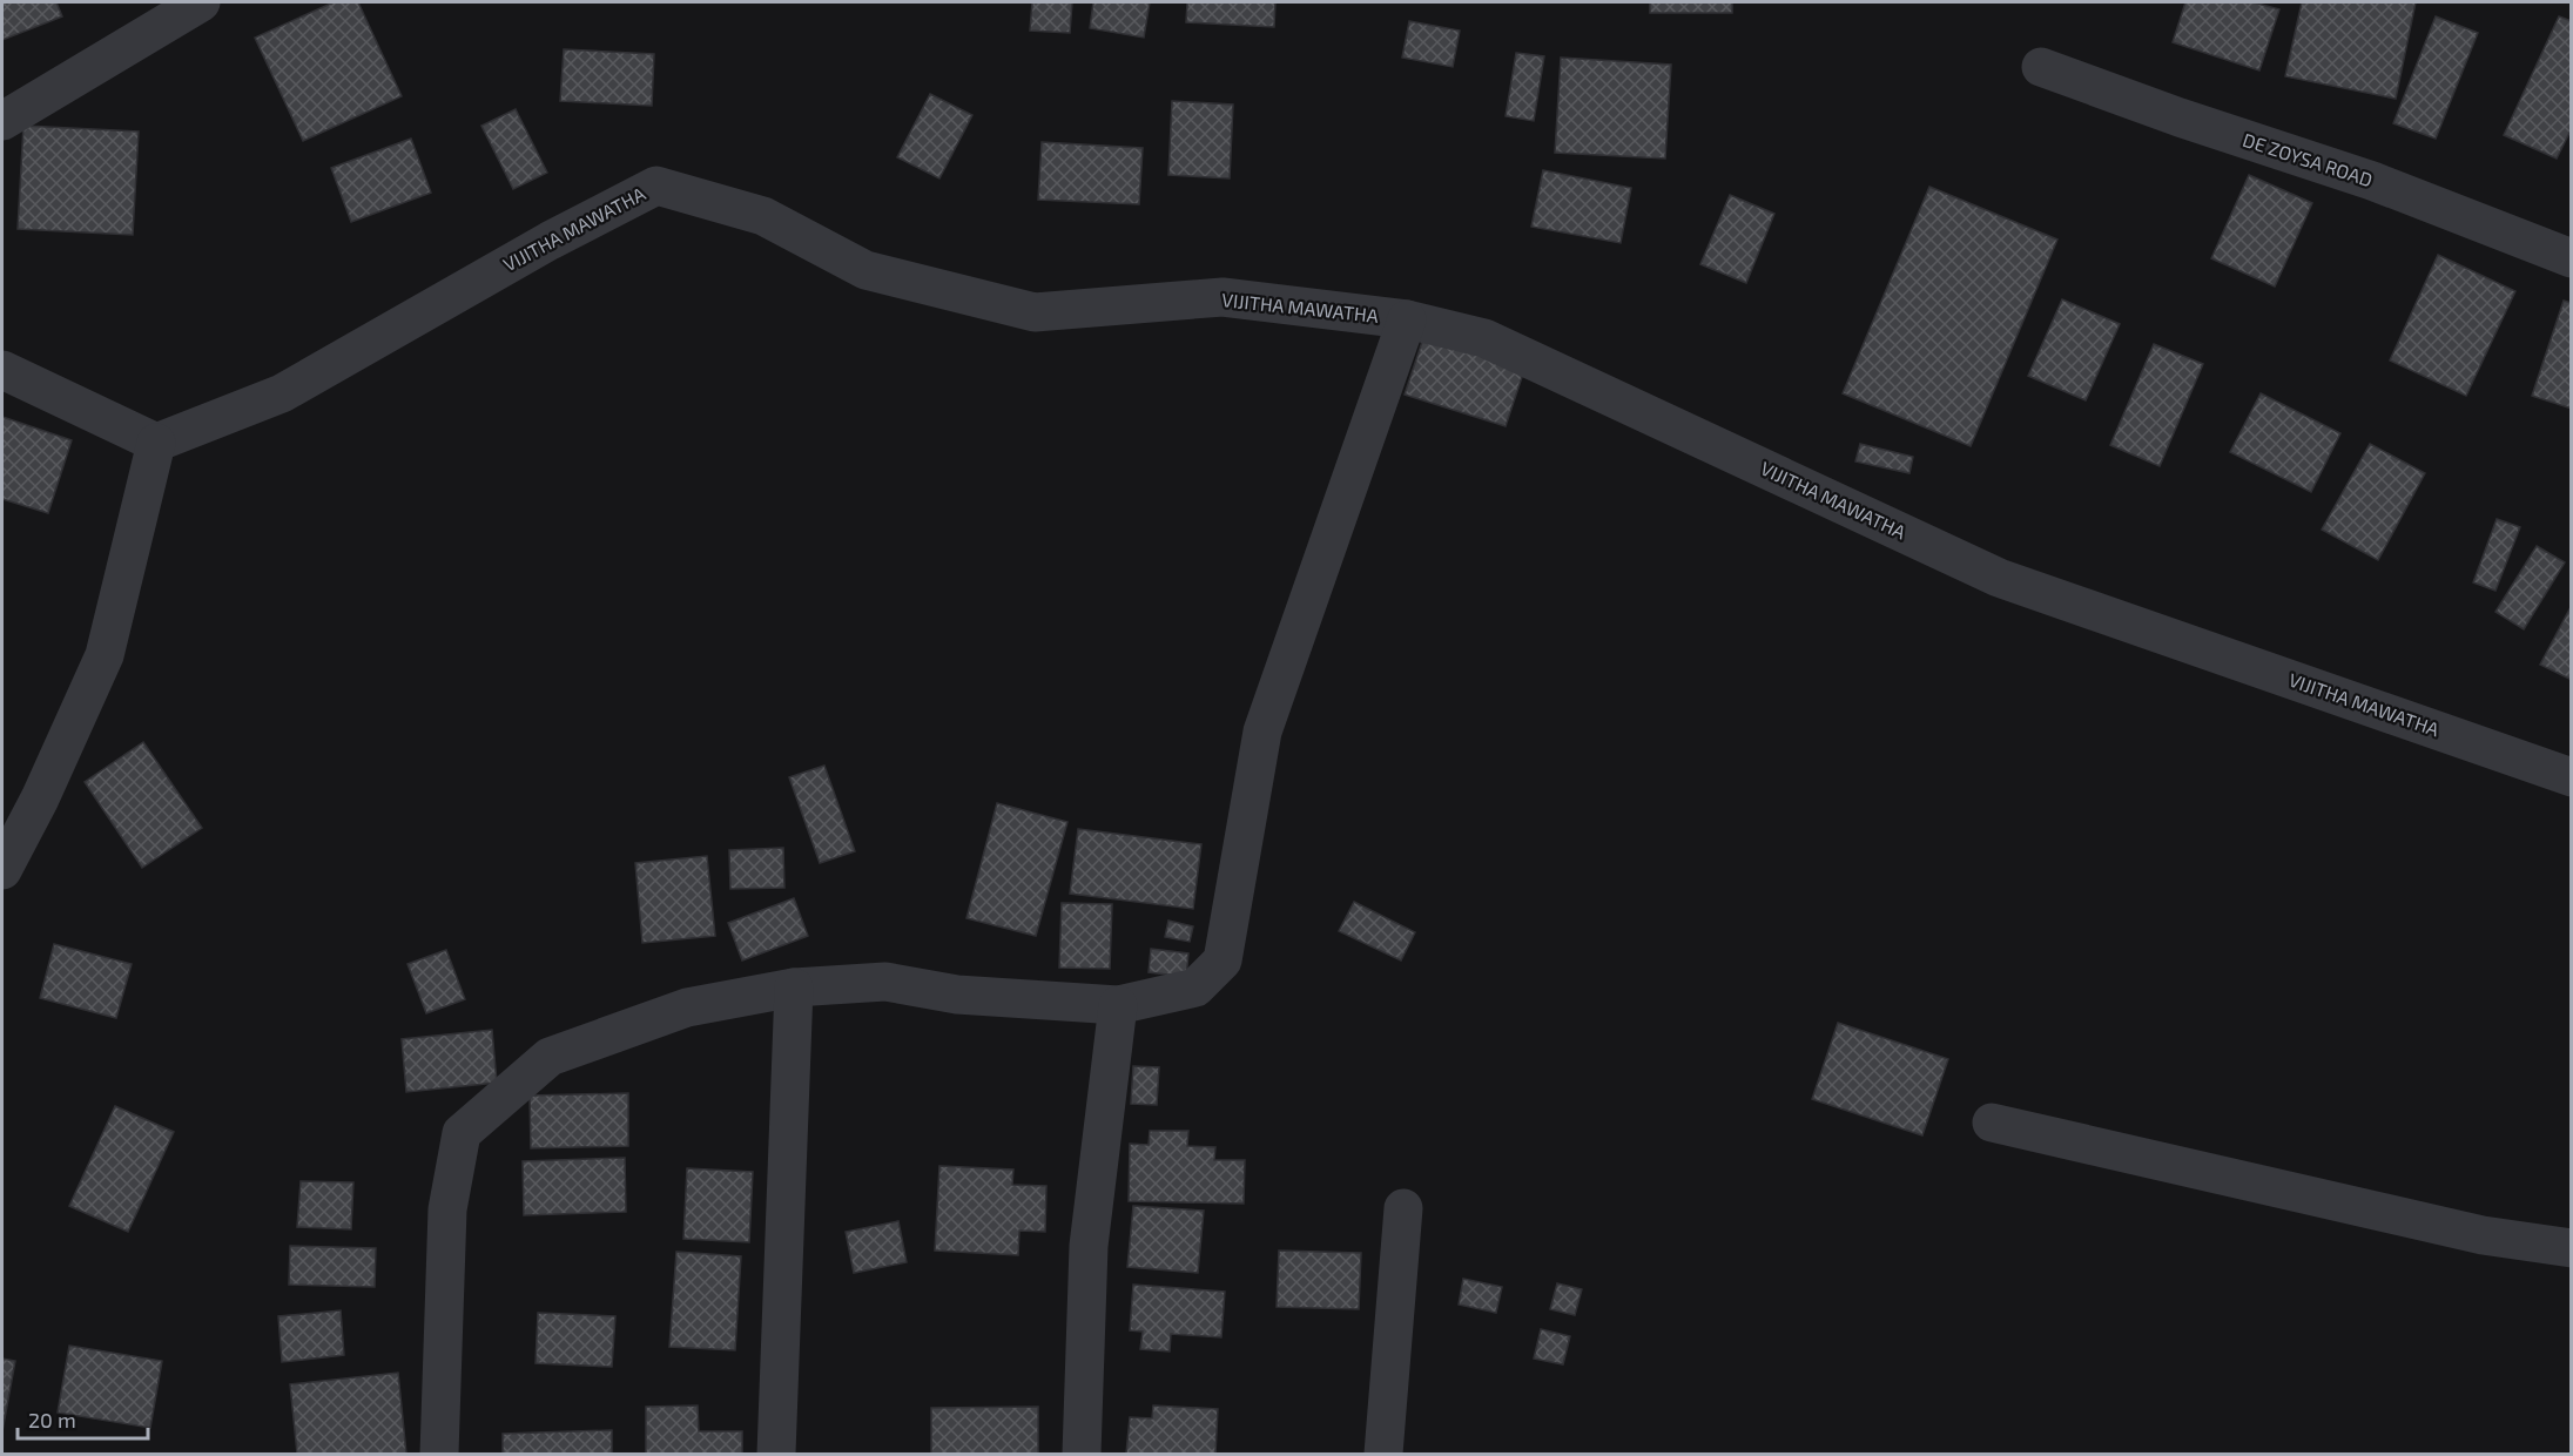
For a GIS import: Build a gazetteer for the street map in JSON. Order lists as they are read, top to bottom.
{
  "streets": {
    "street": ["DE ZOYSA ROAD", "VIJITHA MAWATHA"]
  },
  "scale_bar": "20 m"
}
